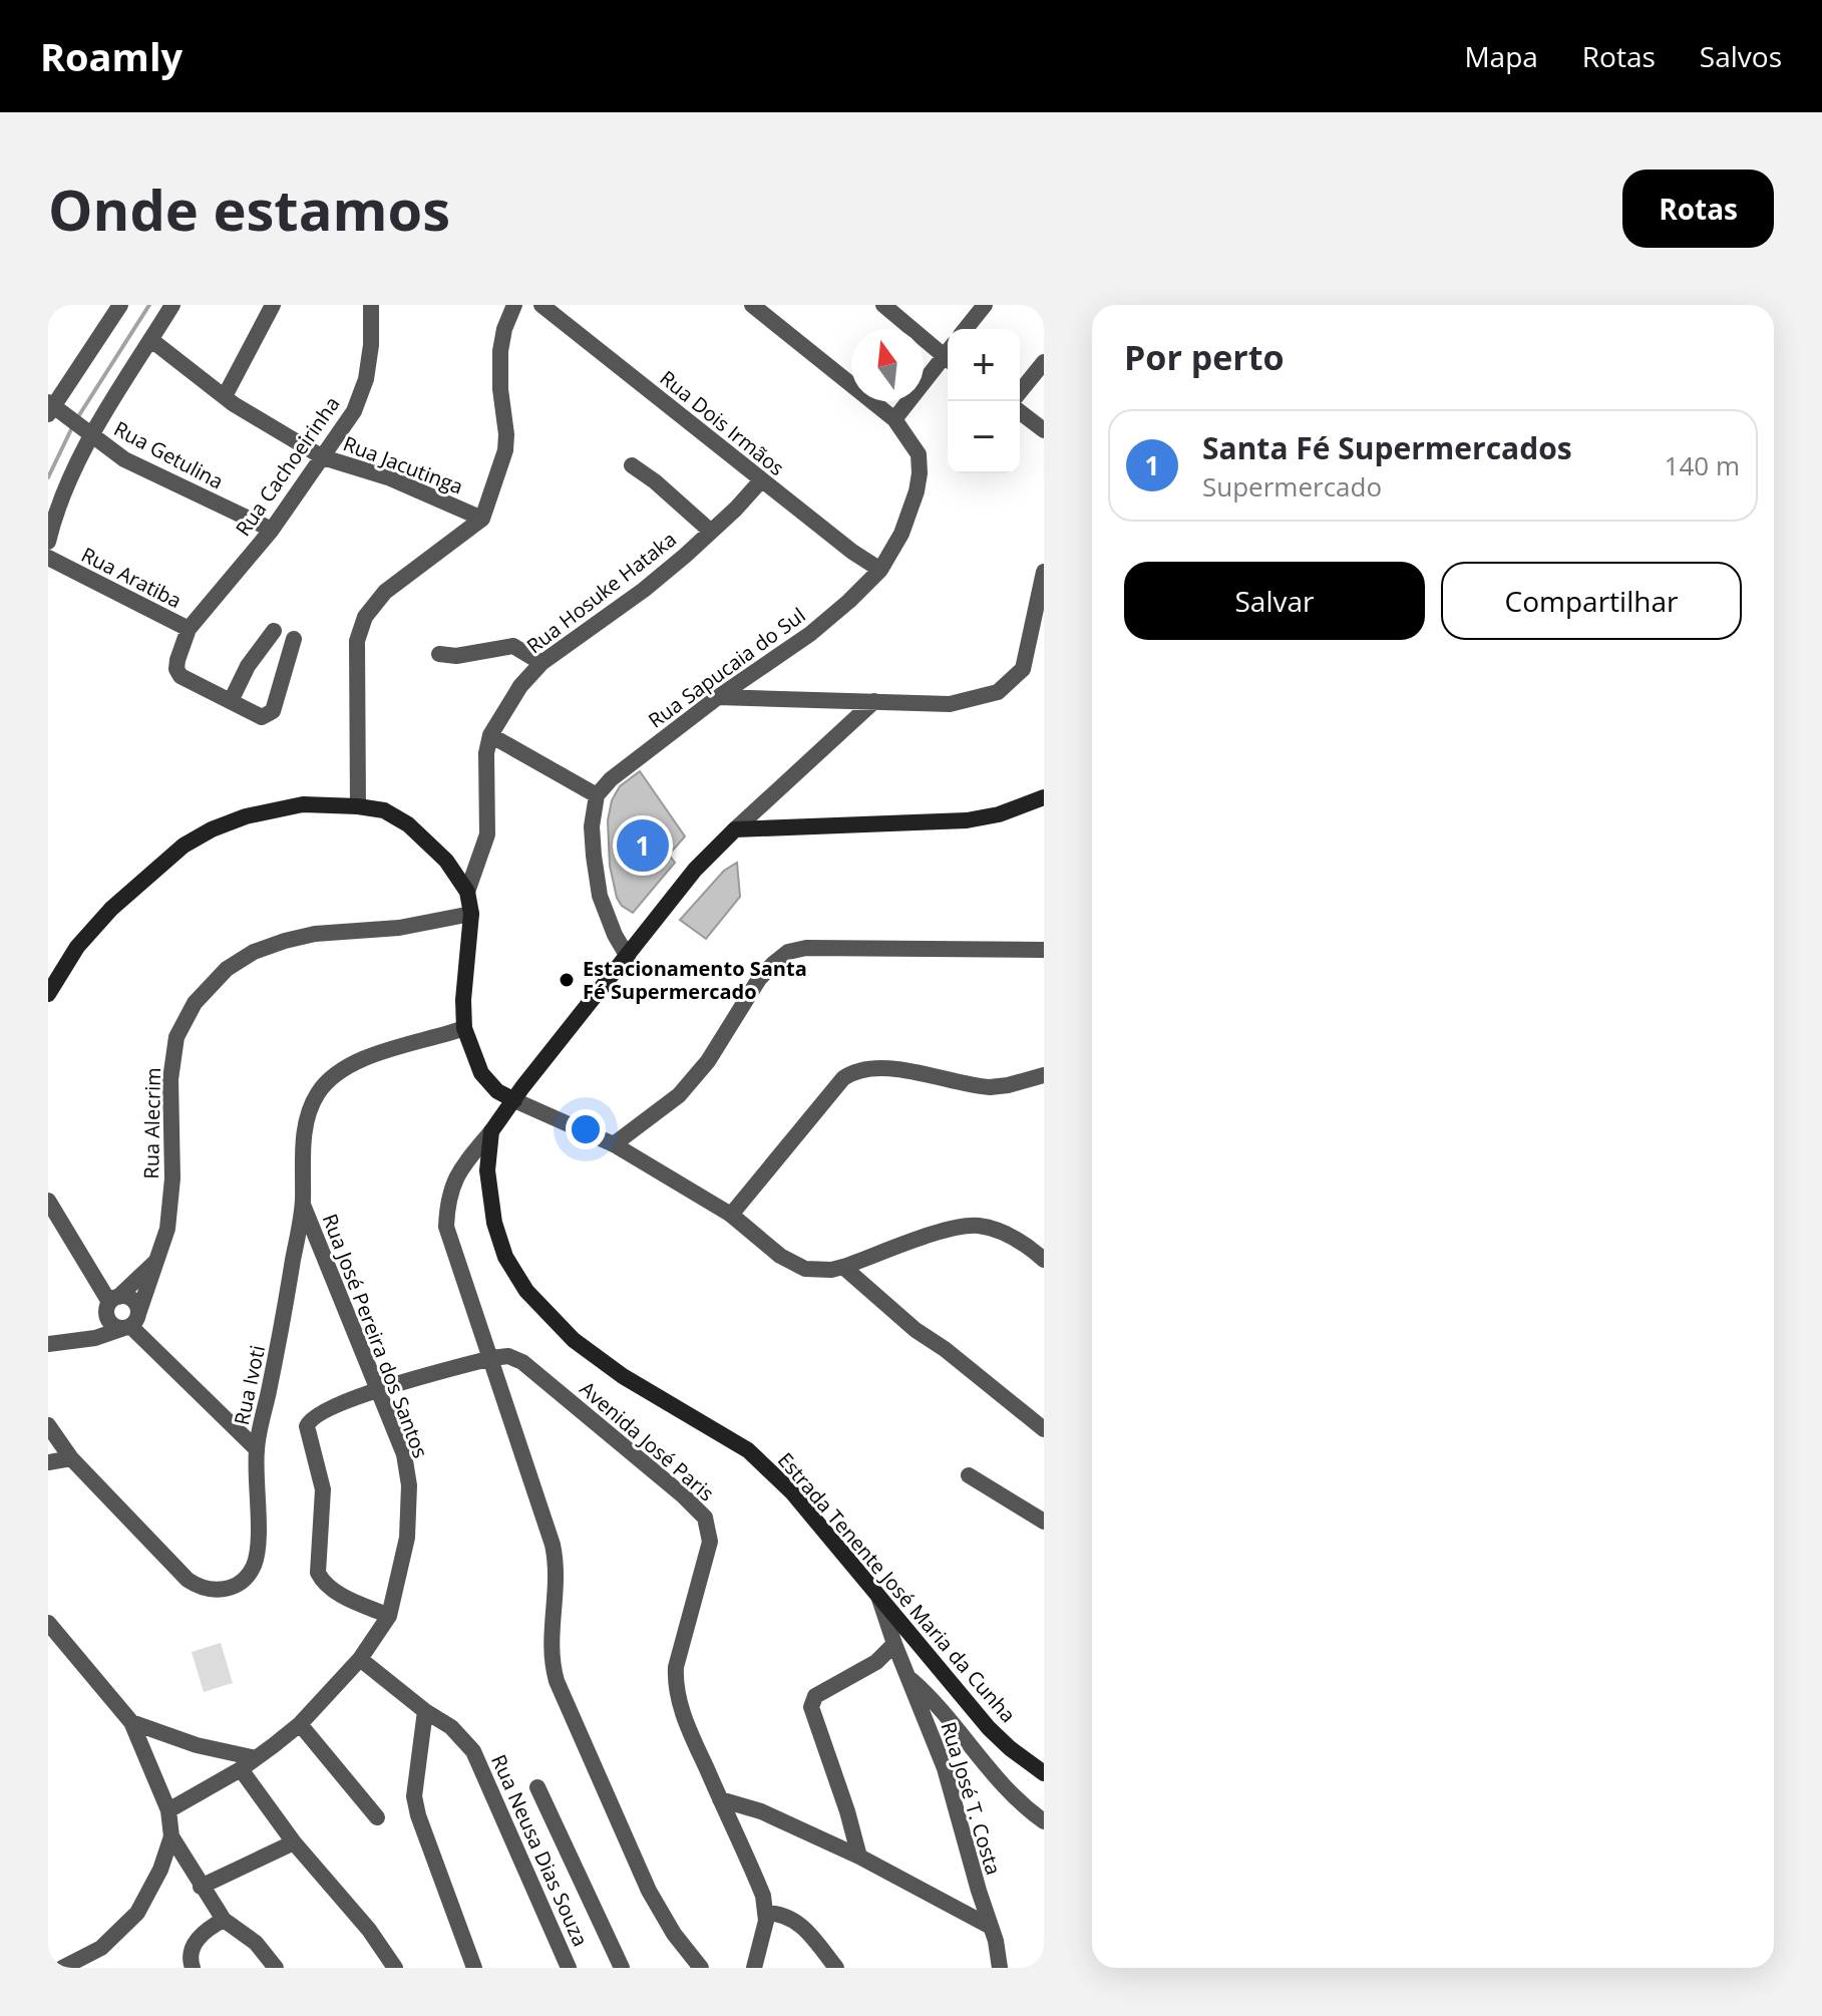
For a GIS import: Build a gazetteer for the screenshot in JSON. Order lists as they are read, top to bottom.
{
  "streets": {
    "main road": ["Estrada Tenente José Maria da Cunha"],
    "street": [
      "Rua Dois Irmãos",
      "Rua Getulina",
      "Rua Jacutinga",
      "Rua Cachoeirinha",
      "Rua Aratiba",
      "Rua Hosuke Hataka",
      "Rua Sapucaia do Sul",
      "Rua Alecrim",
      "Rua José Pereira dos Santos",
      "Rua Ivoti",
      "Avenida José Paris",
      "Rua José T. Costa",
      "Rua Neusa Dias Souza"
    ]
  },
  "crossings": [
    ["Rua Dois Irmãos", "Rua Hosuke Hataka"],
    ["Rua Dois Irmãos", "Rua Sapucaia do Sul"],
    ["Rua Getulina", "Rua Cachoeirinha"],
    ["Rua Jacutinga", "Rua Cachoeirinha"],
    ["Rua Cachoeirinha", "Rua Aratiba"],
    ["Rua José Pereira dos Santos", "Rua Ivoti"],
    ["Rua José Pereira dos Santos", "Rua Neusa Dias Souza"],
    ["Estrada Tenente José Maria da Cunha", "Rua José T. Costa"]
  ],
  "places": ["Estacionamento Santa Fé Supermercado"],
  "north": "top",
  "page": {
    "header": "Roamly",
    "nav": ["Mapa", "Rotas", "Salvos"],
    "buttons": [
      "Rotas",
      ["Salvar", "Compartilhar"]
    ],
    "title": "Onde estamos",
    "heading": "Por perto",
    "map_buttons": ["+", "−"],
    "list": [
      {
        "mark": "1",
        "name": "Santa Fé Supermercados",
        "note": "Supermercado",
        "value": "140 m"
      }
    ],
    "pins": "1"
  }
}
